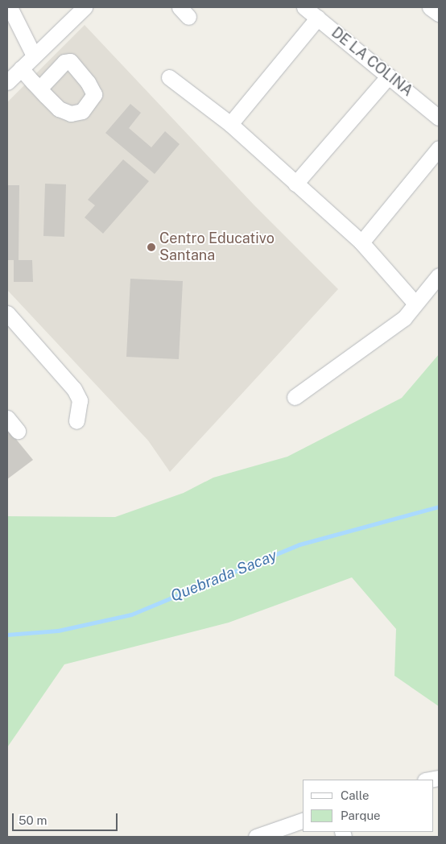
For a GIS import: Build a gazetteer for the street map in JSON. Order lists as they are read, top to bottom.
{
  "streets": {
    "street": ["DE LA COLINA"]
  },
  "water": ["Quebrada Sacay"],
  "places": ["Centro Educativo Santana"],
  "legend": ["Calle", "Parque"],
  "scale_bar": "50 m"
}
